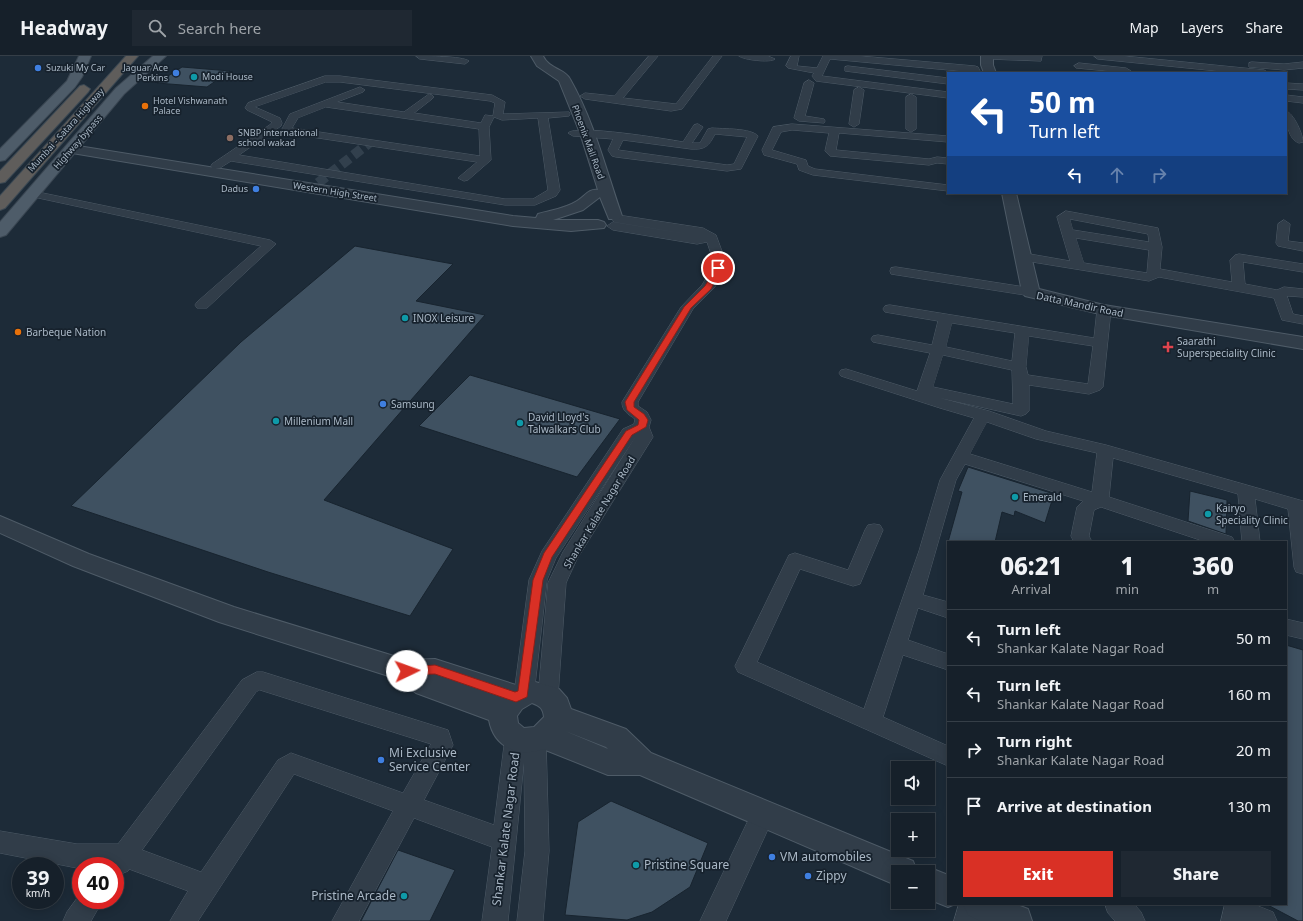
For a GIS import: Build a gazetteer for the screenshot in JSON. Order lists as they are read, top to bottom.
{
  "streets": {
    "highway": ["Mumbai - Satara Highway"],
    "main road": ["Highway bypass"],
    "street": [
      "Phoenix Mall Road",
      "Western High Street",
      "Datta Mandir Road",
      "Shankar Kalate Nagar Road"
    ]
  },
  "crossings": [
    ["Highway bypass", "Western High Street"],
    ["Phoenix Mall Road", "Western High Street"],
    ["Phoenix Mall Road", "Shankar Kalate Nagar Road"],
    ["Western High Street", "Shankar Kalate Nagar Road"]
  ],
  "places": {
    "other": [
      "Suzuki My Car",
      "Jaguar Ace Perkins",
      "Modi House",
      "Hotel Vishwanath Palace",
      "SNBP international school wakad",
      "Dadus",
      "INOX Leisure",
      "Barbeque Nation",
      "Samsung",
      "Millenium Mall",
      "David Lloyd's Talwalkars Club",
      "Emerald",
      "Kairyo Speciality Clinic",
      "Mi Exclusive Service Center",
      "VM automobiles",
      "Pristine Square",
      "Zippy",
      "Pristine Arcade"
    ],
    "health": ["Saarathi Superspeciality Clinic"]
  },
  "page": {
    "header": "Headway",
    "search": "Search here",
    "nav": ["Map", "Layers", "Share"],
    "turn": ["50 m", "Turn left"],
    "eta": [
      "06:21",
      "Arrival",
      "1",
      "min",
      "360",
      "m"
    ],
    "list": [
      {
        "name": "Turn left",
        "note": "Shankar Kalate Nagar Road",
        "value": "50 m"
      },
      {
        "name": "Turn left",
        "note": "Shankar Kalate Nagar Road",
        "value": "160 m"
      },
      {
        "name": "Turn right",
        "note": "Shankar Kalate Nagar Road",
        "value": "20 m"
      },
      {
        "name": "Arrive at destination",
        "value": "130 m"
      }
    ],
    "map_buttons": ["+", "−"],
    "buttons": ["Exit", "Share"],
    "speed": "39 km/h",
    "limit": "40"
  }
}
